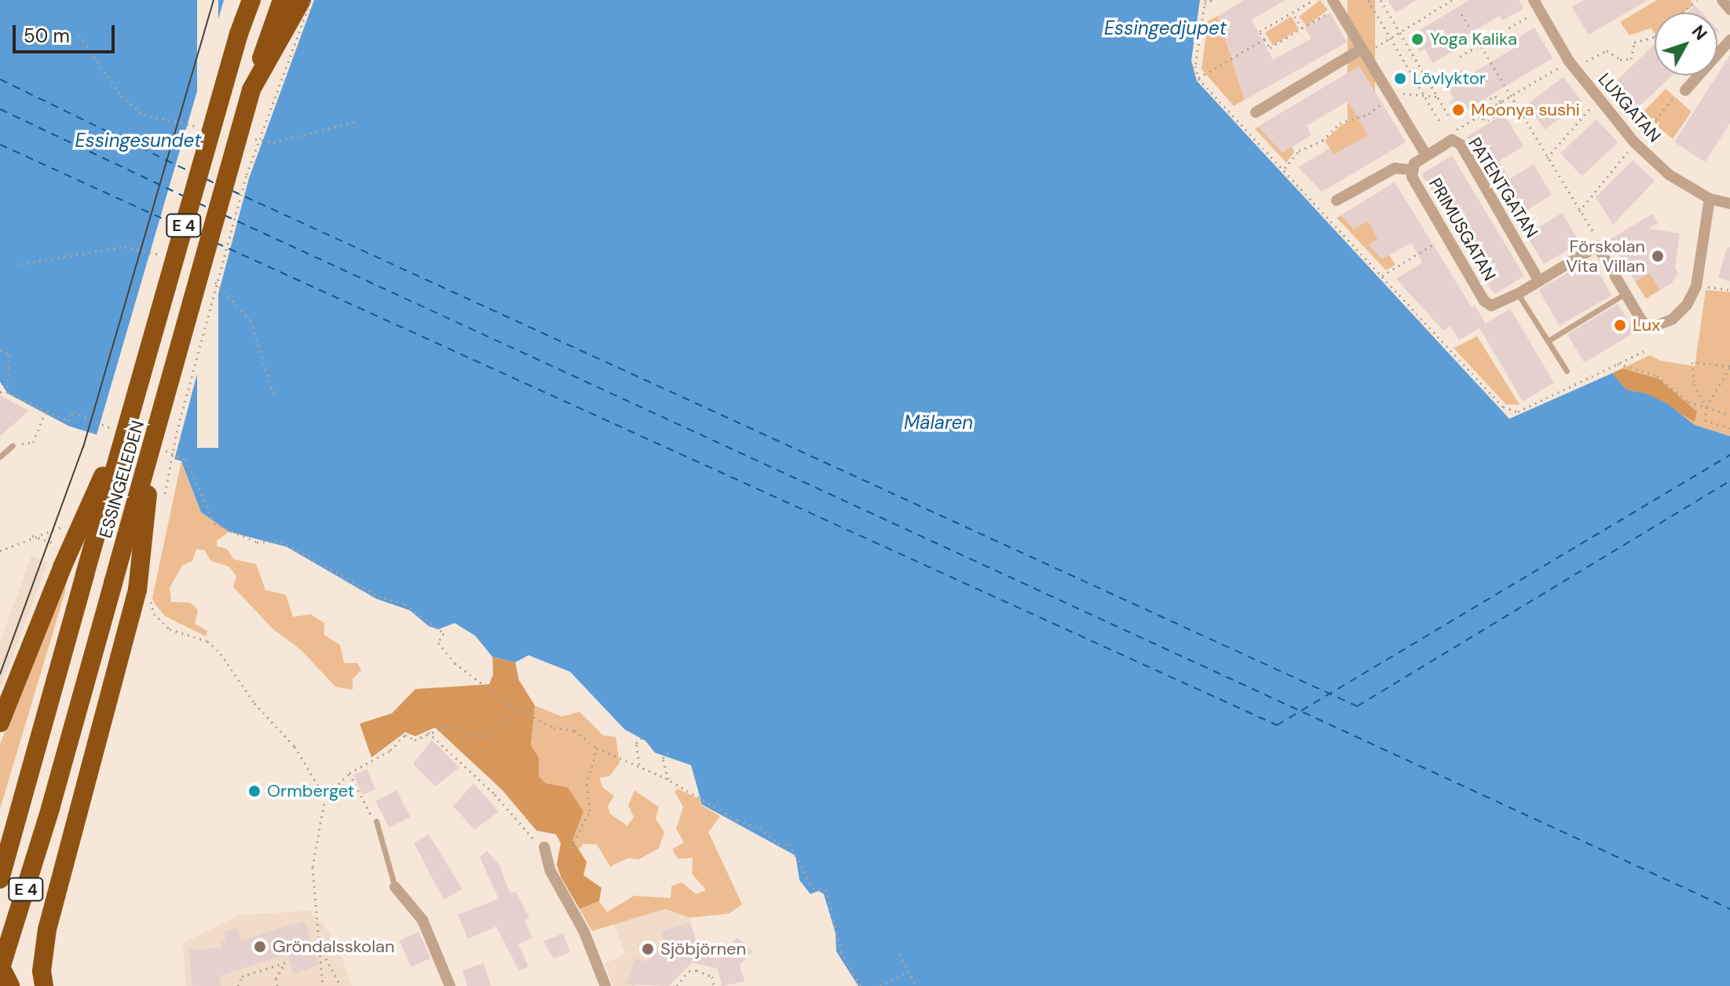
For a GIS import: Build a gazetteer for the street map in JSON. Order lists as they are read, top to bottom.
{
  "streets": {
    "highway": ["E 4", "ESSINGELEDEN"],
    "street": ["LUXGATAN", "PATENTGATAN", "PRIMUSGATAN"]
  },
  "crossings": [
    ["LUXGATAN", "PRIMUSGATAN"],
    ["PATENTGATAN", "PRIMUSGATAN"]
  ],
  "water": ["Essingedjupet", "Essingesundet", "Mälaren"],
  "places": [
    "Yoga Kalika",
    "Lövlyktor",
    "Moonya sushi",
    "Förskolan Vita Villan",
    "Lux",
    "Ormberget",
    "Gröndalsskolan",
    "Sjöbjörnen"
  ],
  "scale_bar": "50 m",
  "north": "top right"
}
